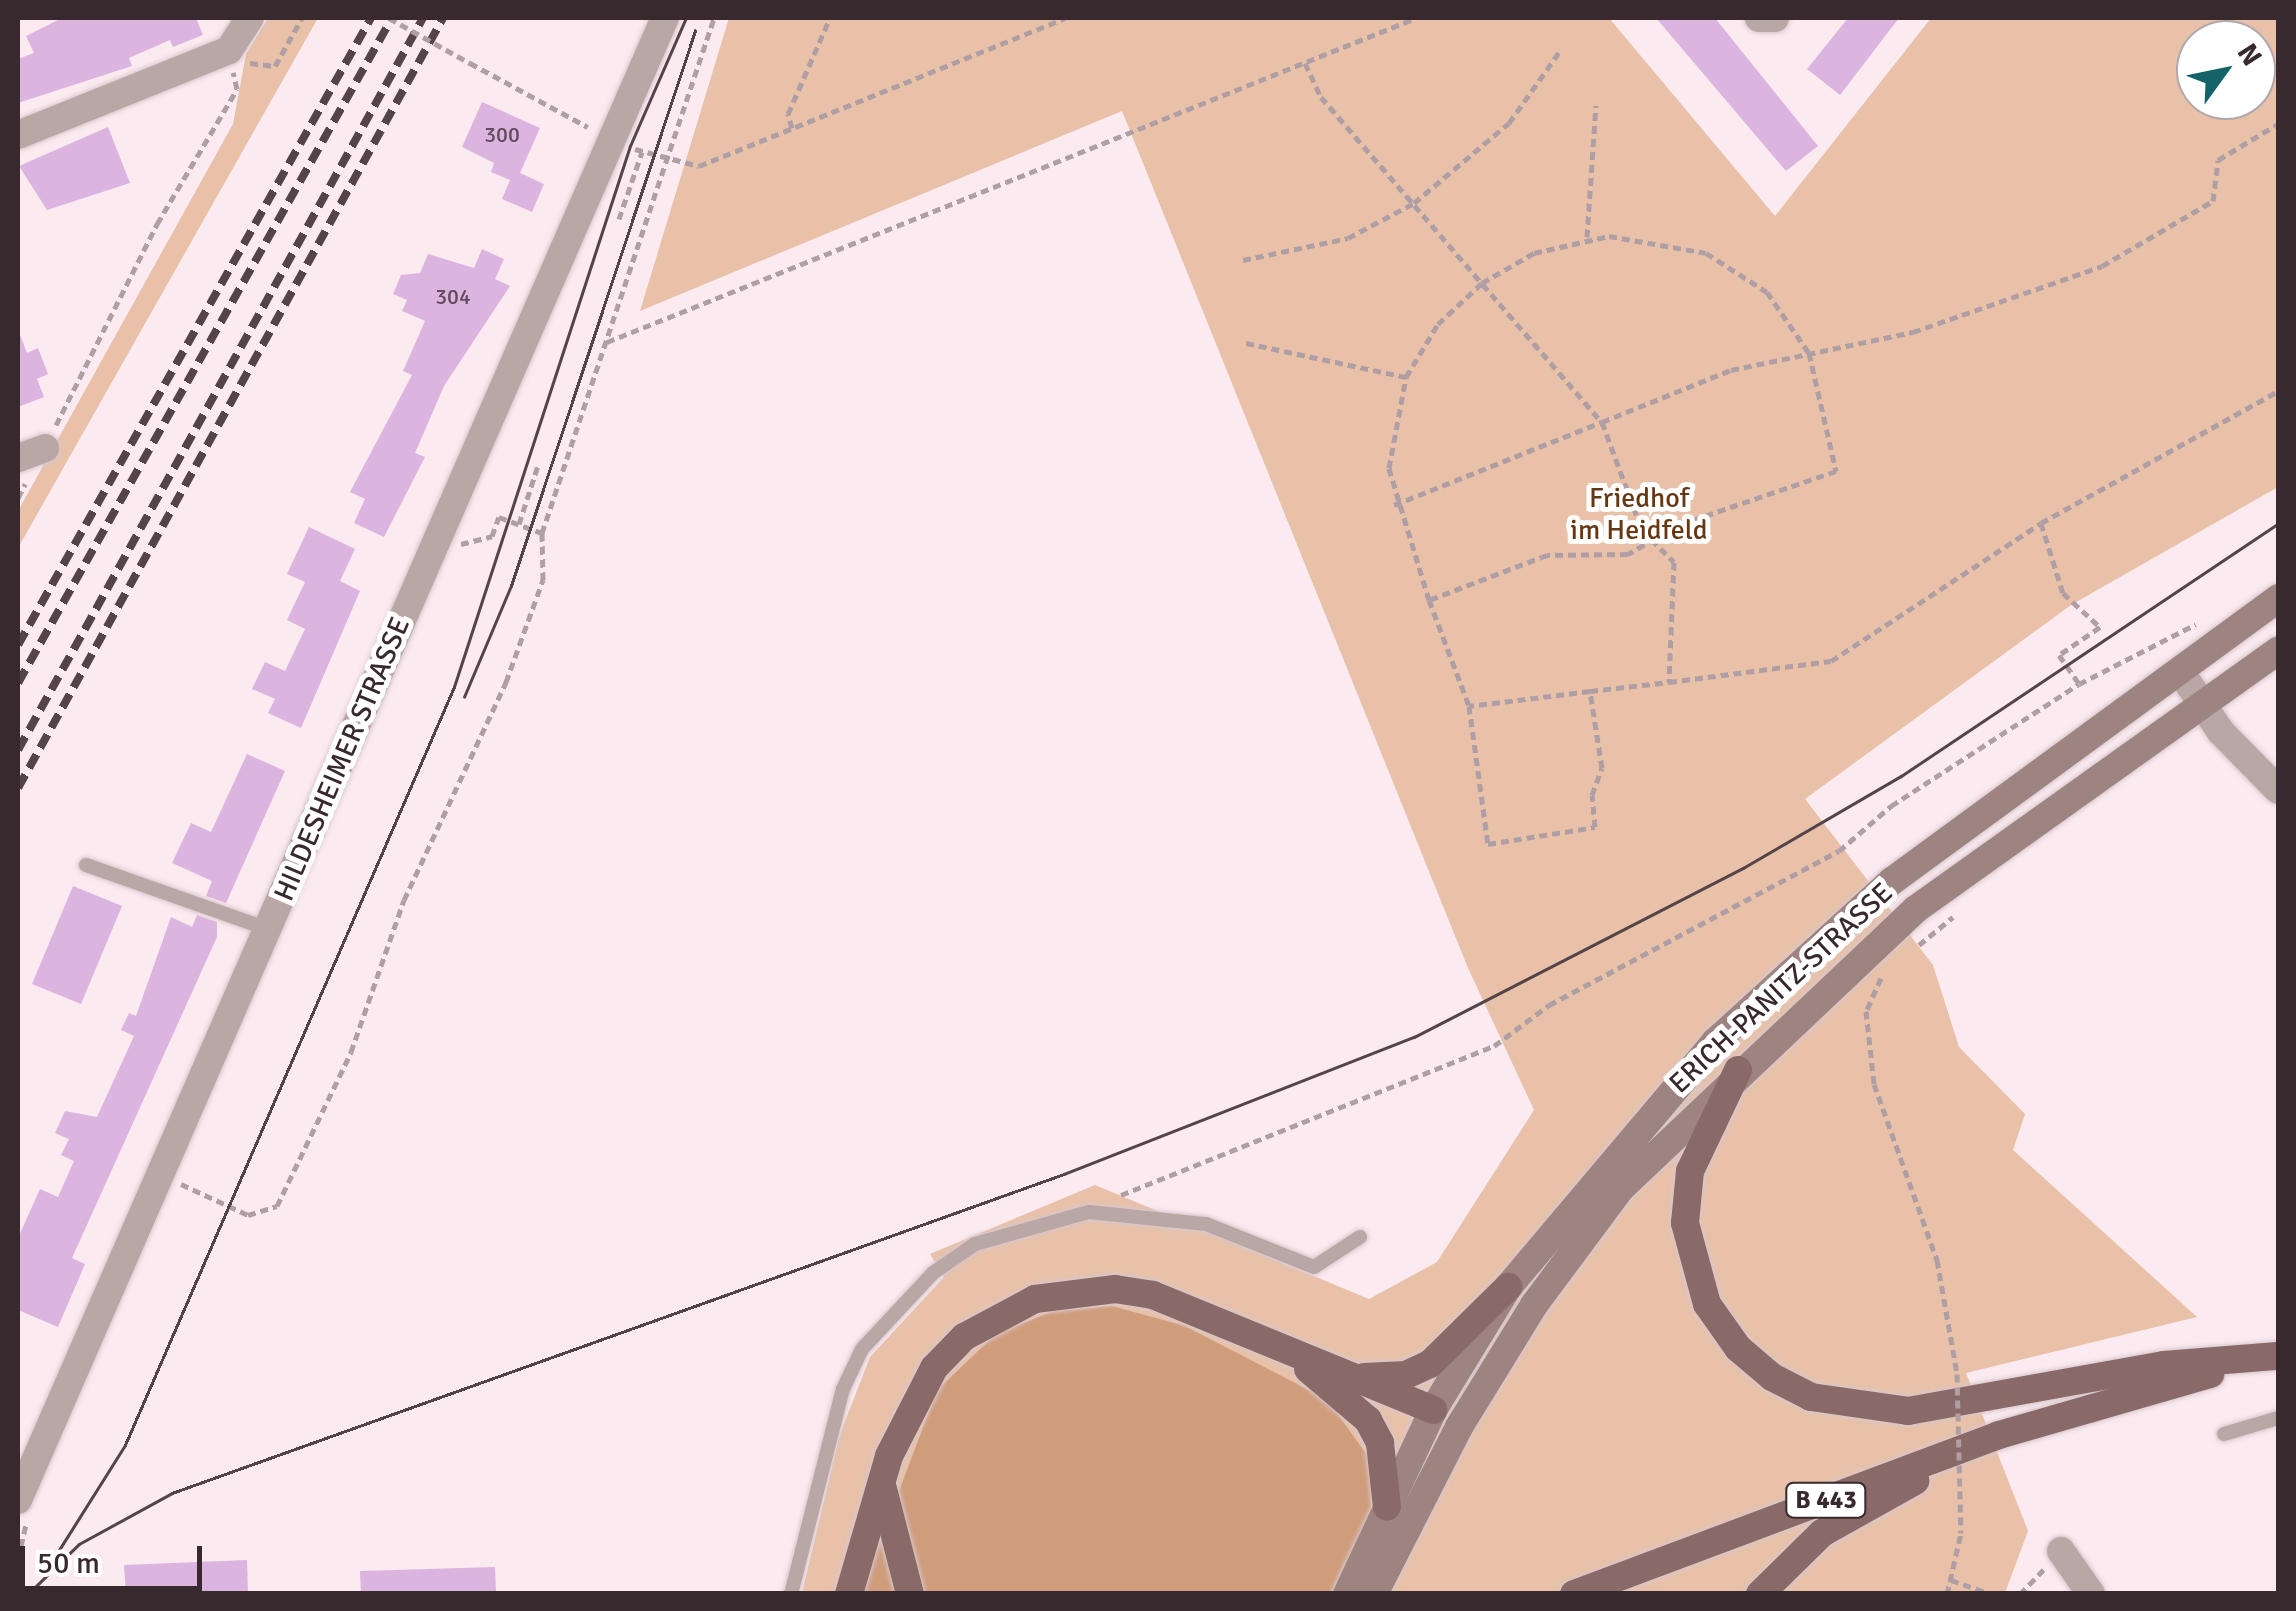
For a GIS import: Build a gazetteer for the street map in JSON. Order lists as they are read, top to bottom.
{
  "streets": {
    "main road": ["ERICH-PANITZ-STRASSE", "B 443"],
    "street": ["HILDESHEIMER STRASSE"]
  },
  "parks": ["Friedhof im Heidfeld"],
  "house_numbers": ["300", "304"],
  "scale_bar": "50 m",
  "north": "top right"
}
